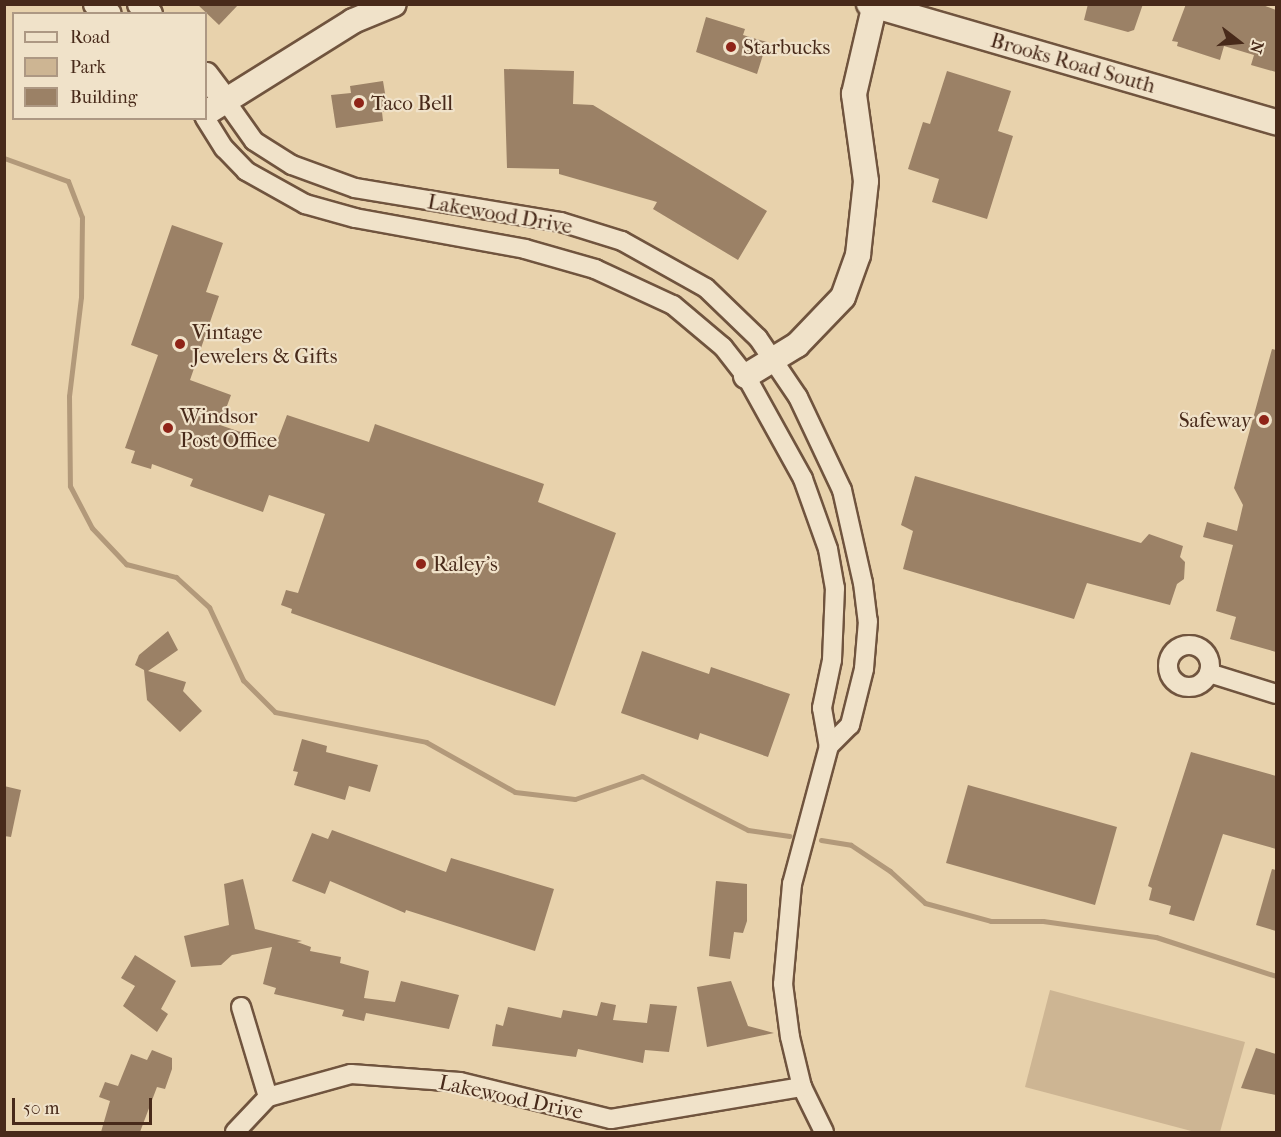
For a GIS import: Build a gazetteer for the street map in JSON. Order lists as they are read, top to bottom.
{
  "streets": {
    "street": ["Brooks Road South", "Lakewood Drive"]
  },
  "places": [
    "Starbucks",
    "Taco Bell",
    "Vintage Jewelers & Gifts",
    "Safeway",
    "Windsor Post Office",
    "Raley's"
  ],
  "legend": ["Road", "Park", "Building"],
  "scale_bar": "50 m",
  "north": "right"
}
